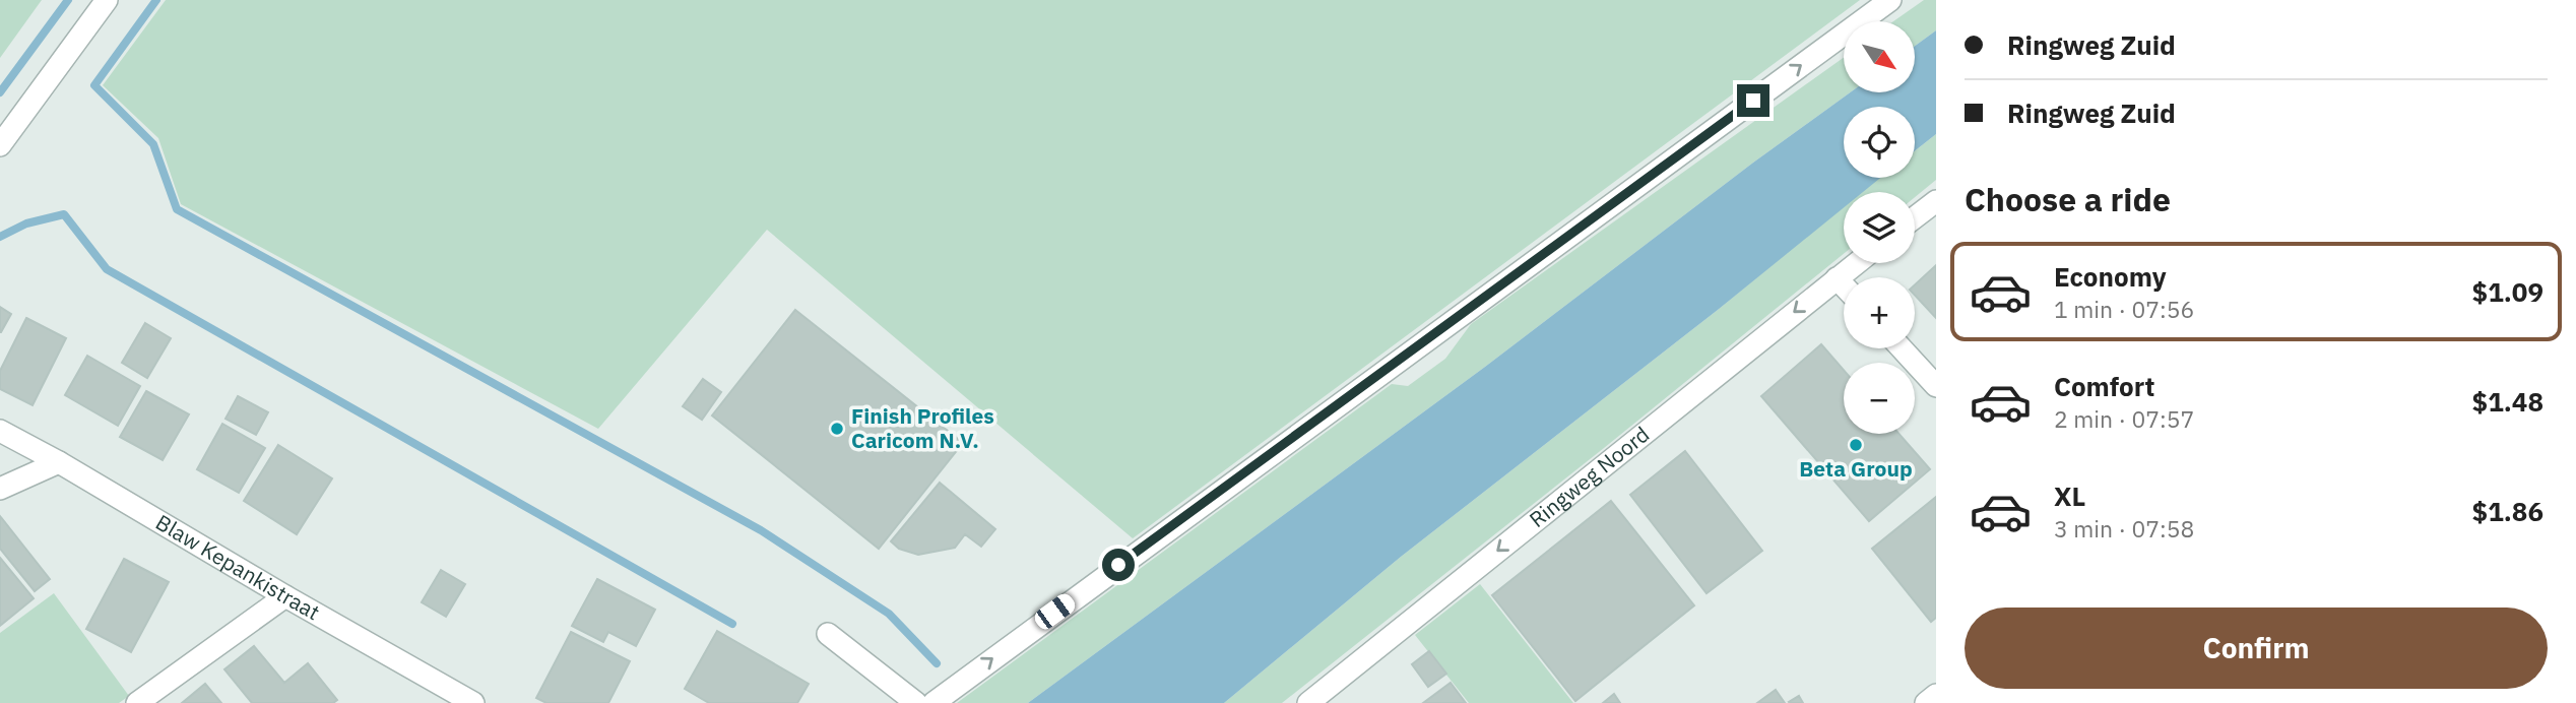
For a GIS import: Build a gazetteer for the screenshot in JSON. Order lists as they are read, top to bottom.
{
  "streets": {
    "street": ["Ringweg Noord", "Blaw Kepankistraat"]
  },
  "one_way": ["Ringweg Noord"],
  "places": ["Finish Profiles Caricom N.V.", "Beta Group"],
  "north": "bottom right",
  "page": {
    "banner": ["Ringweg Zuid", "Ringweg Zuid"],
    "map_buttons": ["+", "−"],
    "heading": "Choose a ride",
    "list": [
      {
        "name": "Economy",
        "note": "1 min · 07:56",
        "value": "$1.09"
      },
      {
        "name": "Comfort",
        "note": "2 min · 07:57",
        "value": "$1.48"
      },
      {
        "name": "XL",
        "note": "3 min · 07:58",
        "value": "$1.86"
      }
    ],
    "buttons": "Confirm"
  }
}
